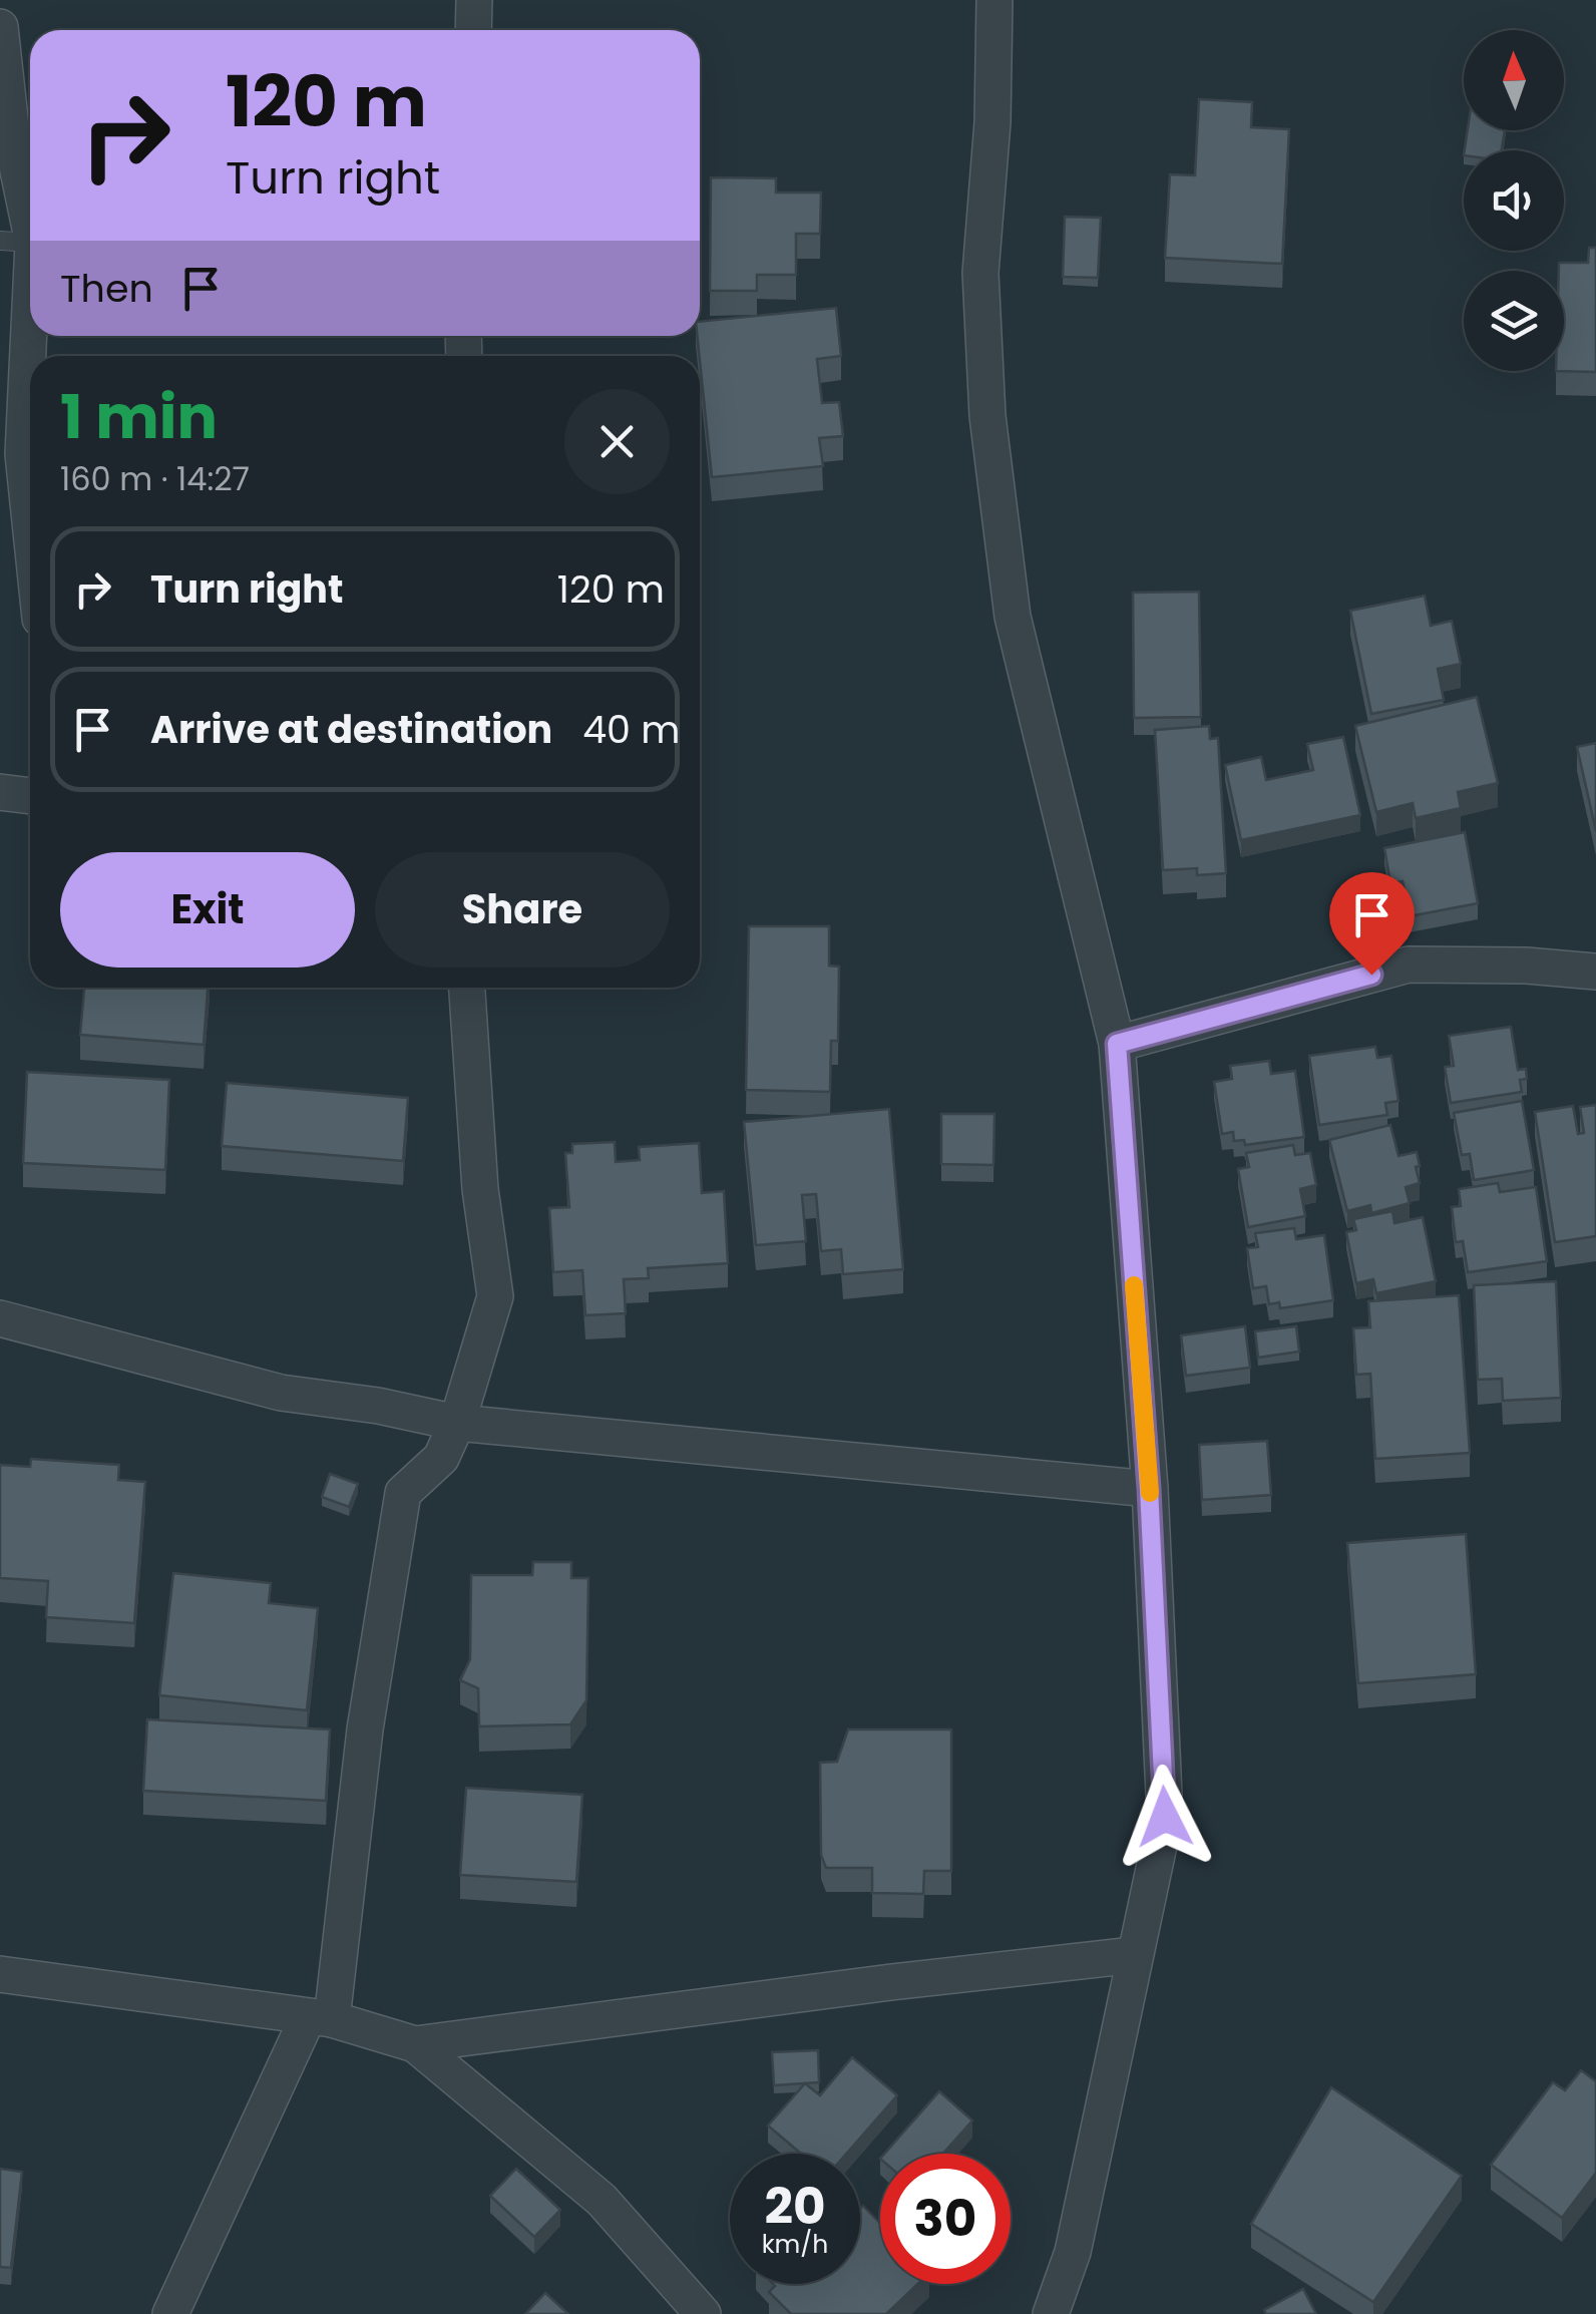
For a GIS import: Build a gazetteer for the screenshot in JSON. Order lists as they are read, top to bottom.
{
  "north": "top",
  "page": {
    "turn": ["120 m", "Turn right"],
    "then": "Then",
    "heading": ["1 min", "160 m · 14:27"],
    "list": [
      {
        "name": "Turn right",
        "value": "120 m"
      },
      {
        "name": "Arrive at destination",
        "value": "40 m"
      }
    ],
    "buttons": ["Exit", "Share"],
    "speed": "20 km/h",
    "limit": "30"
  }
}
